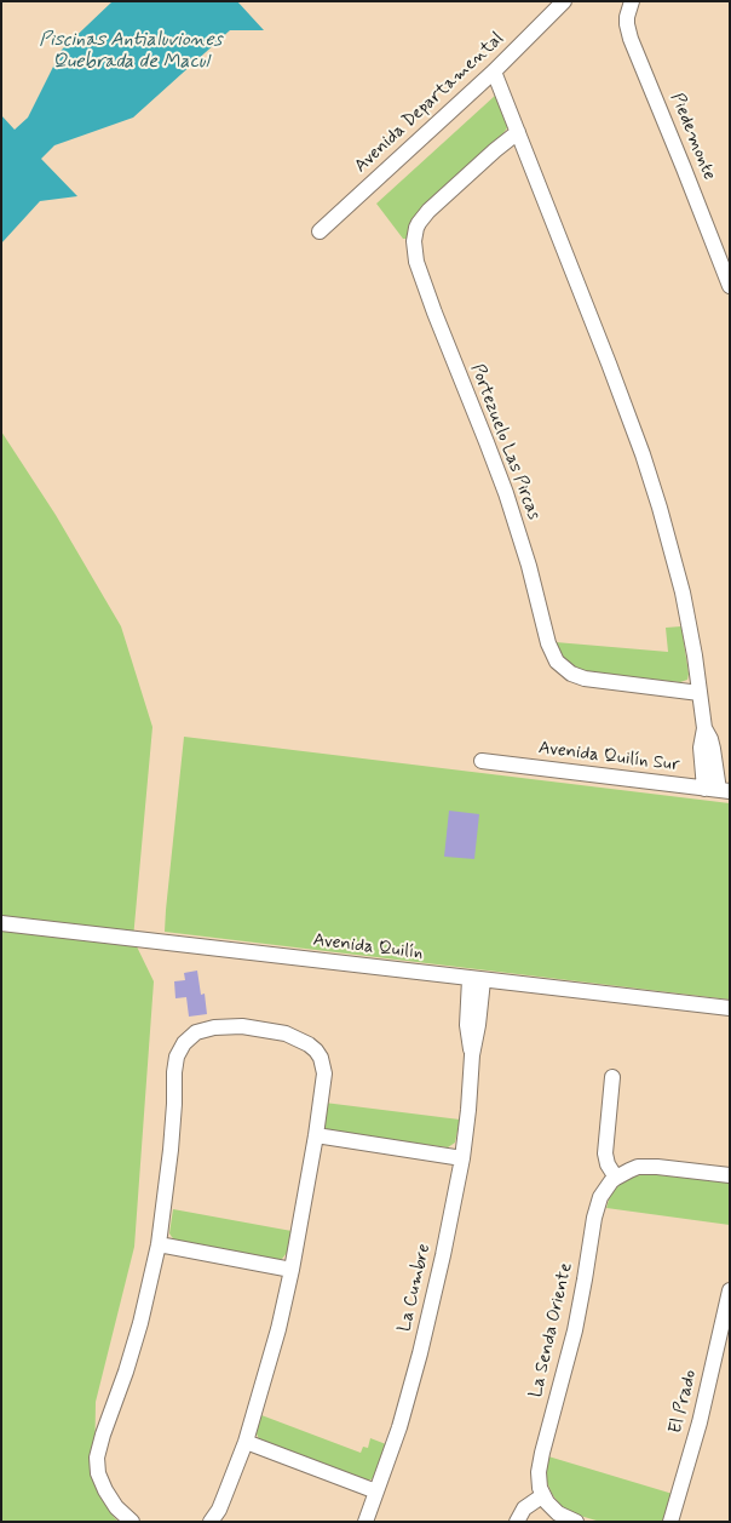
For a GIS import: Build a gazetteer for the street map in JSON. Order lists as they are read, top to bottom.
{
  "streets": {
    "street": [
      "Avenida Departamental",
      "Piedemonte",
      "Portezuelo Las Pircas",
      "Avenida Quilín Sur",
      "Avenida Quilín",
      "La Cumbre",
      "La Senda Oriente",
      "El Prado"
    ]
  },
  "crossings": [
    ["Avenida Quilín", "La Cumbre"]
  ],
  "water": ["Piscinas Antialuviones Quebrada de Macul"]
}
